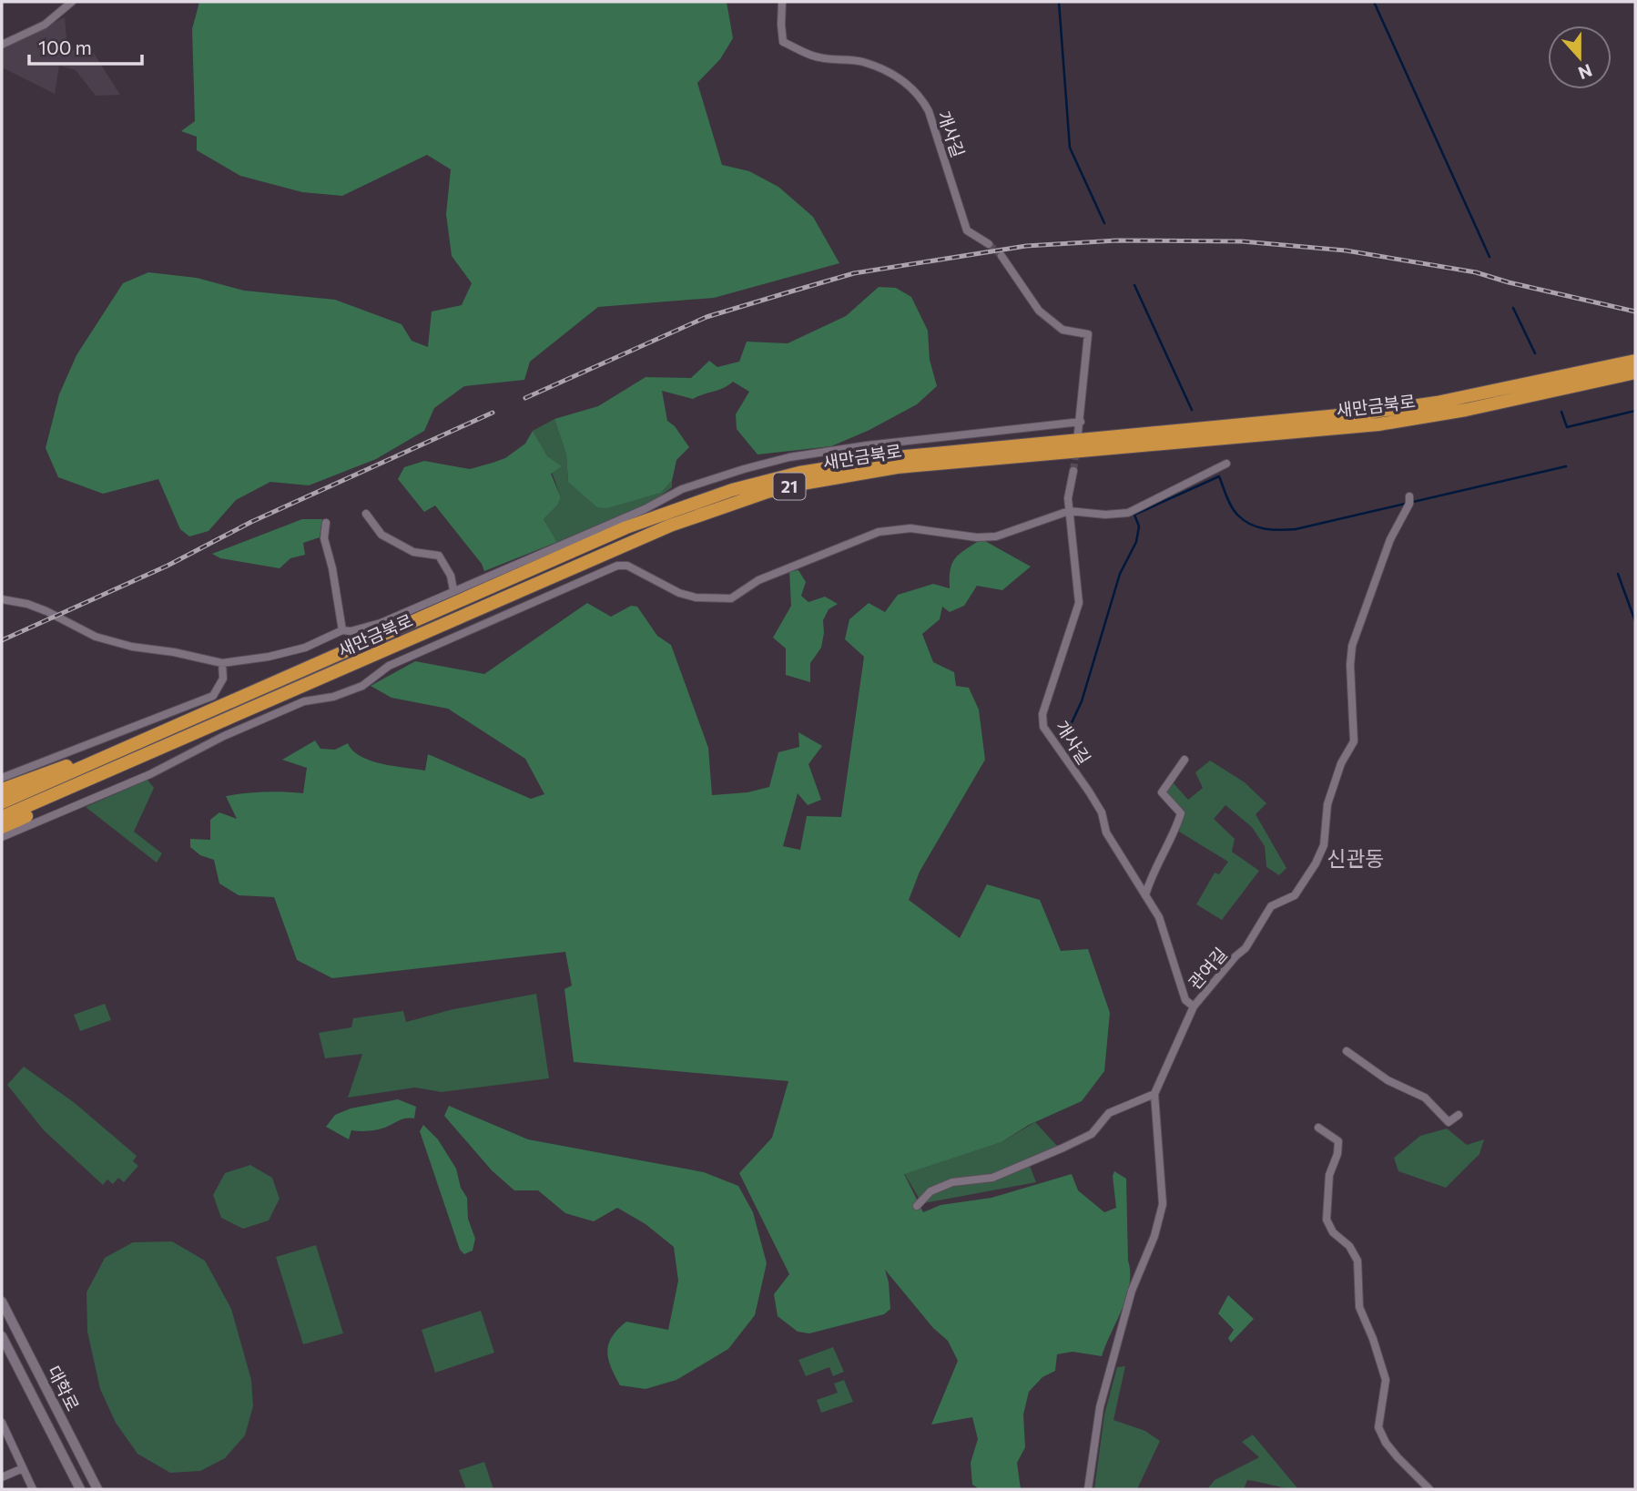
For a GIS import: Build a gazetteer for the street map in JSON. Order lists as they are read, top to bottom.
{
  "streets": {
    "highway": ["새만금북로", "21"],
    "street": ["개사길", "관여길", "대학로"]
  },
  "crossings": [
    ["개사길", "관여길"]
  ],
  "districts": ["신관동"],
  "scale_bar": "100 m",
  "north": "bottom"
}
